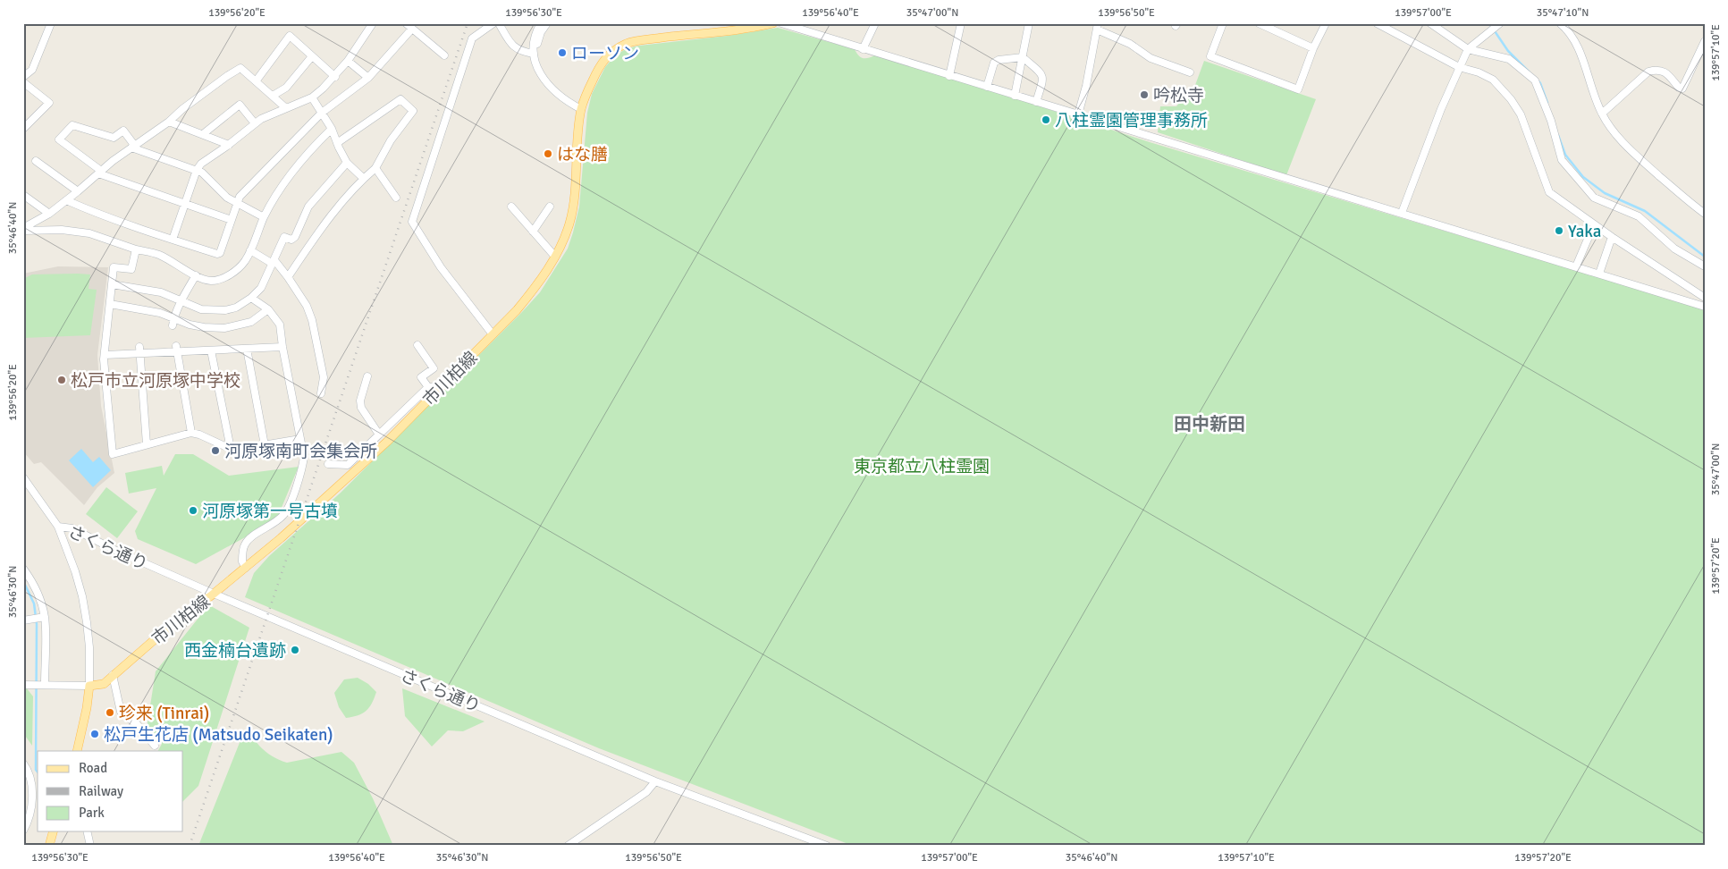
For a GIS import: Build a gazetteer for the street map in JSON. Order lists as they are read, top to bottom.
{
  "streets": {
    "main road": ["市川柏線"],
    "street": ["さくら通り"]
  },
  "crossings": [
    ["市川柏線", "さくら通り"]
  ],
  "districts": ["田中新田"],
  "parks": ["東京都立八柱霊園"],
  "places": [
    "ローソン",
    "吟松寺",
    "八柱霊園管理事務所",
    "はな膳",
    "Yaka",
    "松戸市立河原塚中学校",
    "河原塚南町会集会所",
    "河原塚第一号古墳",
    "西金楠台遺跡",
    "珍来 (Tinrai)",
    "松戸生花店 (Matsudo Seikaten)"
  ],
  "legend": ["Road", "Railway", "Park"],
  "coordinates": [
    "139°56'20\"E",
    "139°56'30\"E",
    "139°56'40\"E",
    "35°47'00\"N",
    "139°56'50\"E",
    "139°57'00\"E",
    "35°47'10\"N",
    "139°57'10\"E",
    "35°46'40\"N",
    "139°57'20\"E",
    "35°46'30\"N"
  ]
}
